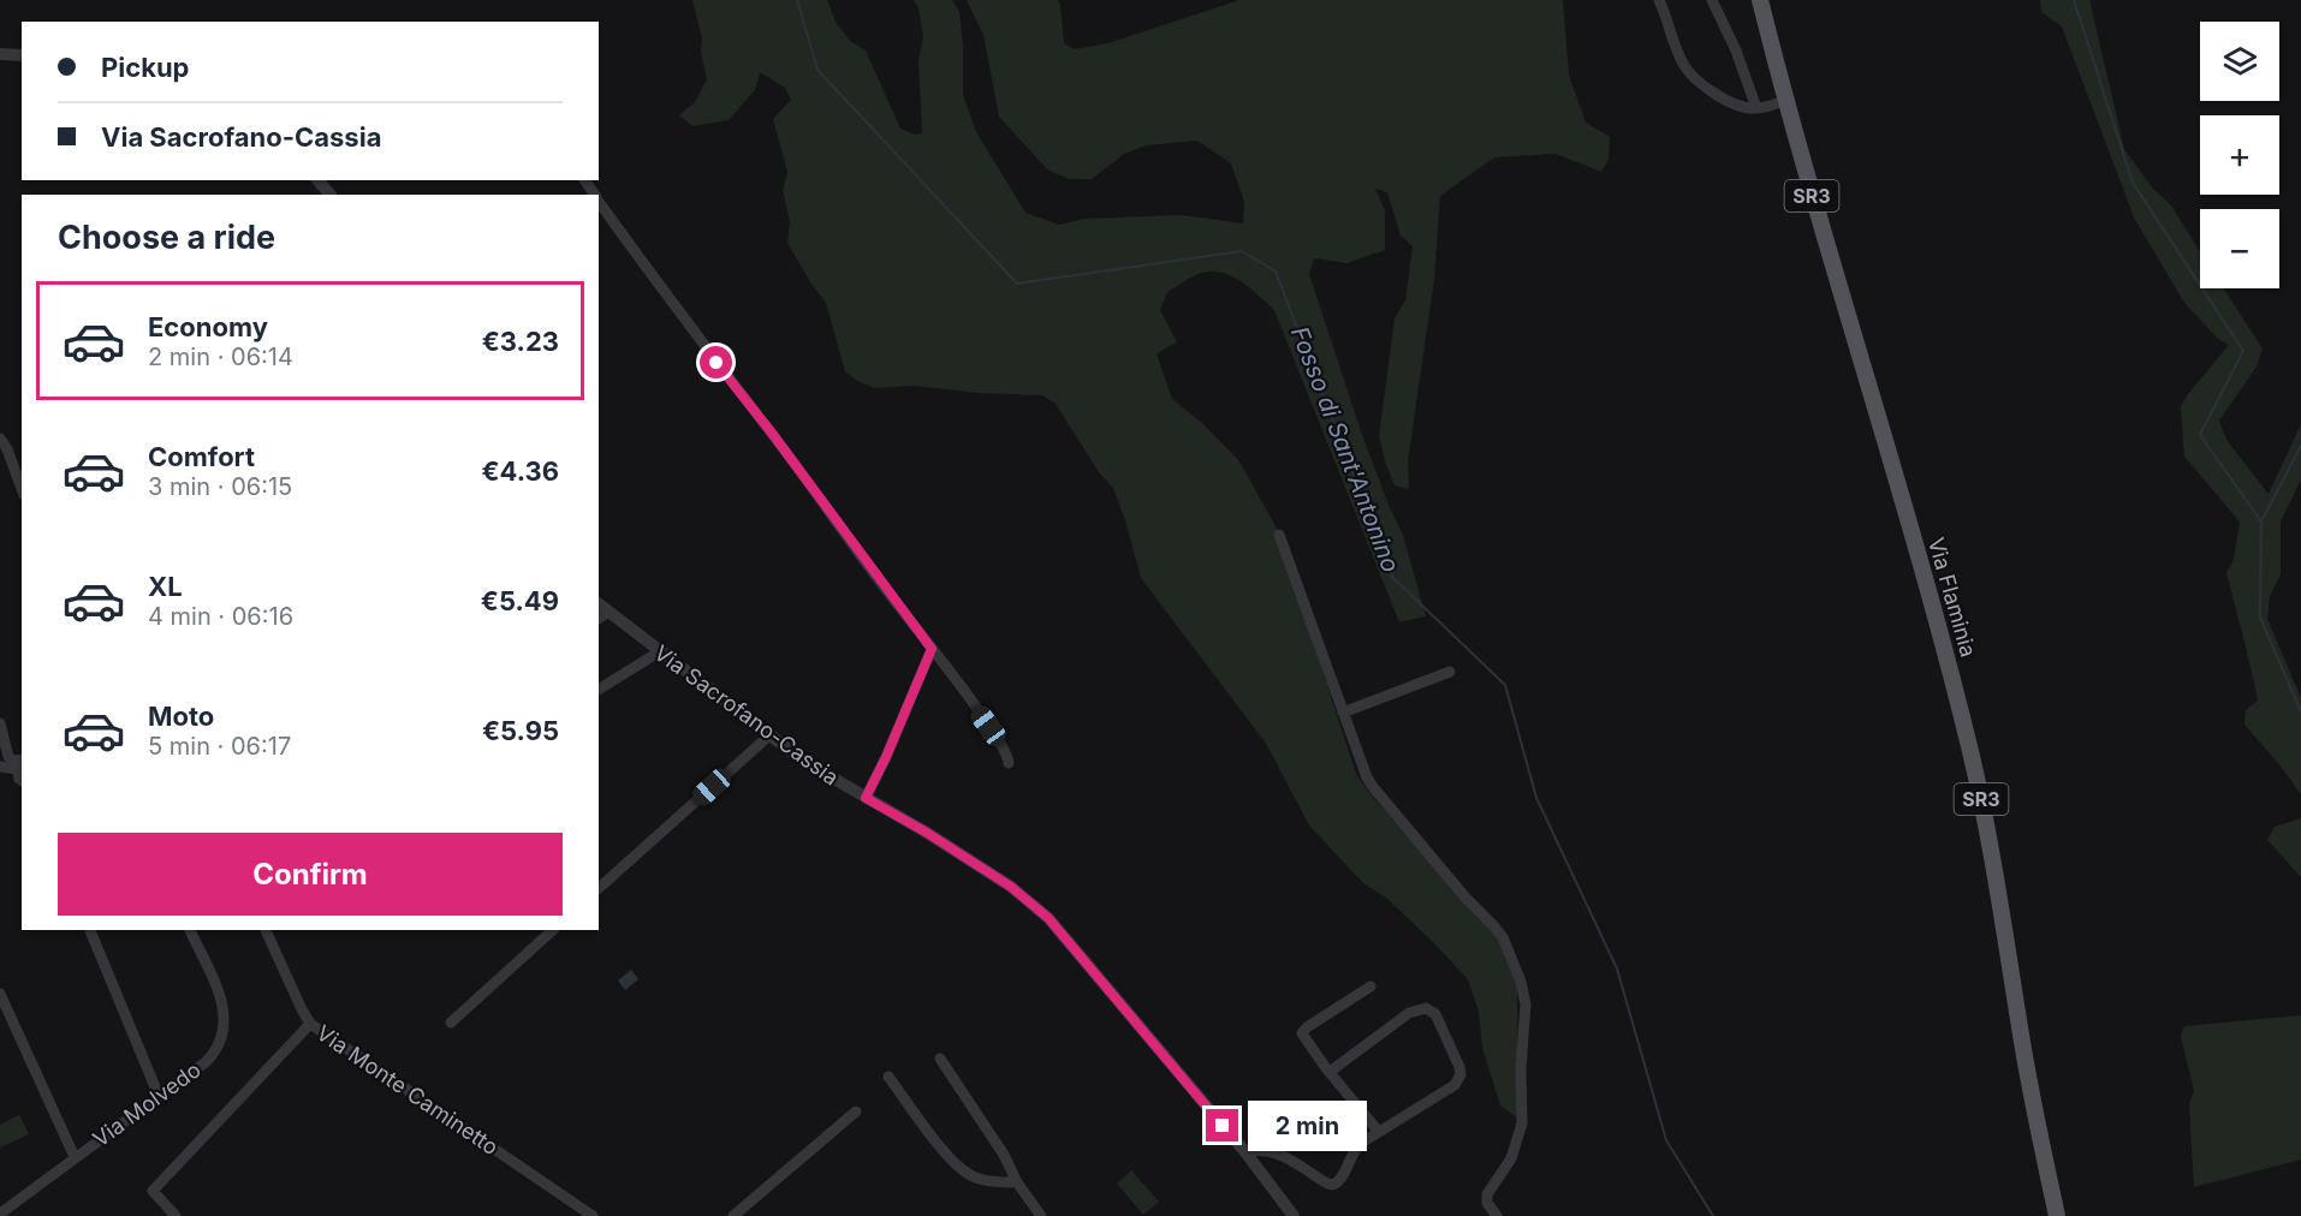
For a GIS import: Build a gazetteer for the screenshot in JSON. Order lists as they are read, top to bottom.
{
  "streets": {
    "main road": ["SR3", "Via Flaminia"],
    "street": ["Via Sacrofano-Cassia", "Via Monte Caminetto", "Via Molvedo"]
  },
  "water": ["Fosso di Sant'Antonino"],
  "page": {
    "map_buttons": ["+", "−"],
    "banner": ["Pickup", "Via Sacrofano-Cassia"],
    "heading": "Choose a ride",
    "list": [
      {
        "name": "Economy",
        "note": "2 min · 06:14",
        "value": "€3.23"
      },
      {
        "name": "Comfort",
        "note": "3 min · 06:15",
        "value": "€4.36"
      },
      {
        "name": "XL",
        "note": "4 min · 06:16",
        "value": "€5.49"
      },
      {
        "name": "Moto",
        "note": "5 min · 06:17",
        "value": "€5.95"
      }
    ],
    "buttons": "Confirm",
    "bubble": "2 min"
  }
}
